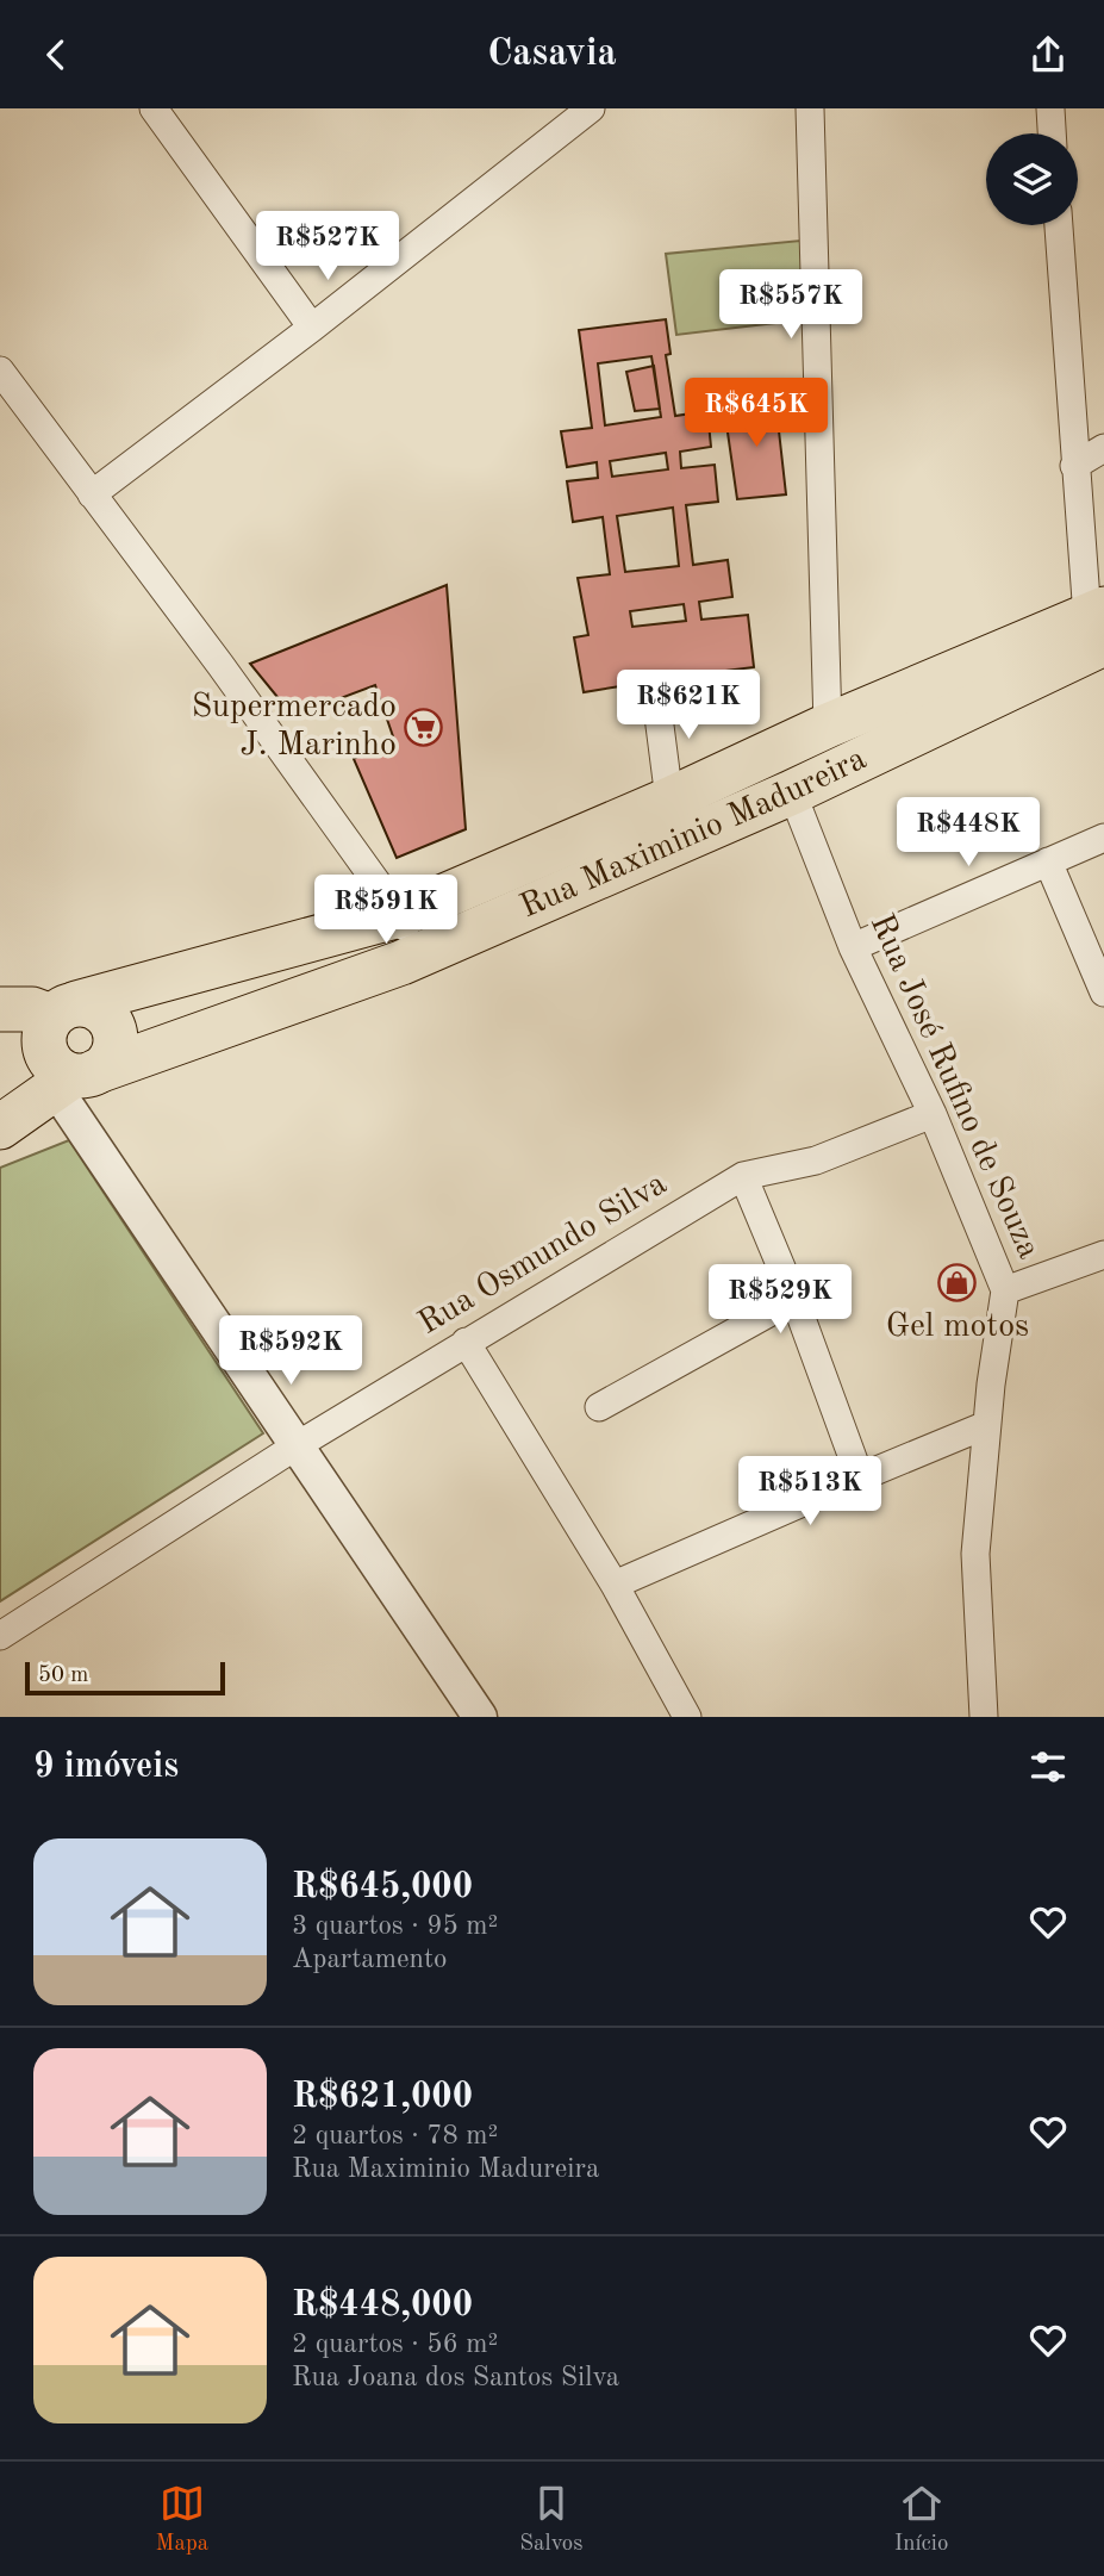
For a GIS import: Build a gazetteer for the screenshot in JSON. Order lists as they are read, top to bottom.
{
  "streets": {
    "main road": ["Rua Maximinio Madureira"],
    "street": ["Rua José Rufino de Souza", "Rua Osmundo Silva"]
  },
  "crossings": [
    ["Rua Maximinio Madureira", "Rua José Rufino de Souza"],
    ["Rua José Rufino de Souza", "Rua Osmundo Silva"]
  ],
  "places": {
    "supermarket": ["Supermercado J. Marinho"],
    "shop": ["Gel motos"]
  },
  "scale_bar": "50 m",
  "page": {
    "header": "Casavia",
    "price": [
      "R$527K",
      "R$557K",
      "R$645K",
      "R$621K",
      "R$448K",
      "R$591K",
      "R$529K",
      "R$592K",
      "R$513K"
    ],
    "scale": "50 m",
    "heading": "9 imóveis",
    "list": [
      {
        "name": "R$645,000",
        "note": "3 quartos · 95 m² · Apartamento"
      },
      {
        "name": "R$621,000",
        "note": "2 quartos · 78 m² · Rua Maximinio Madureira"
      },
      {
        "name": "R$448,000",
        "note": "2 quartos · 56 m² · Rua Joana dos Santos Silva"
      }
    ],
    "tabs": ["Mapa", "Salvos", "Início"]
  }
}
